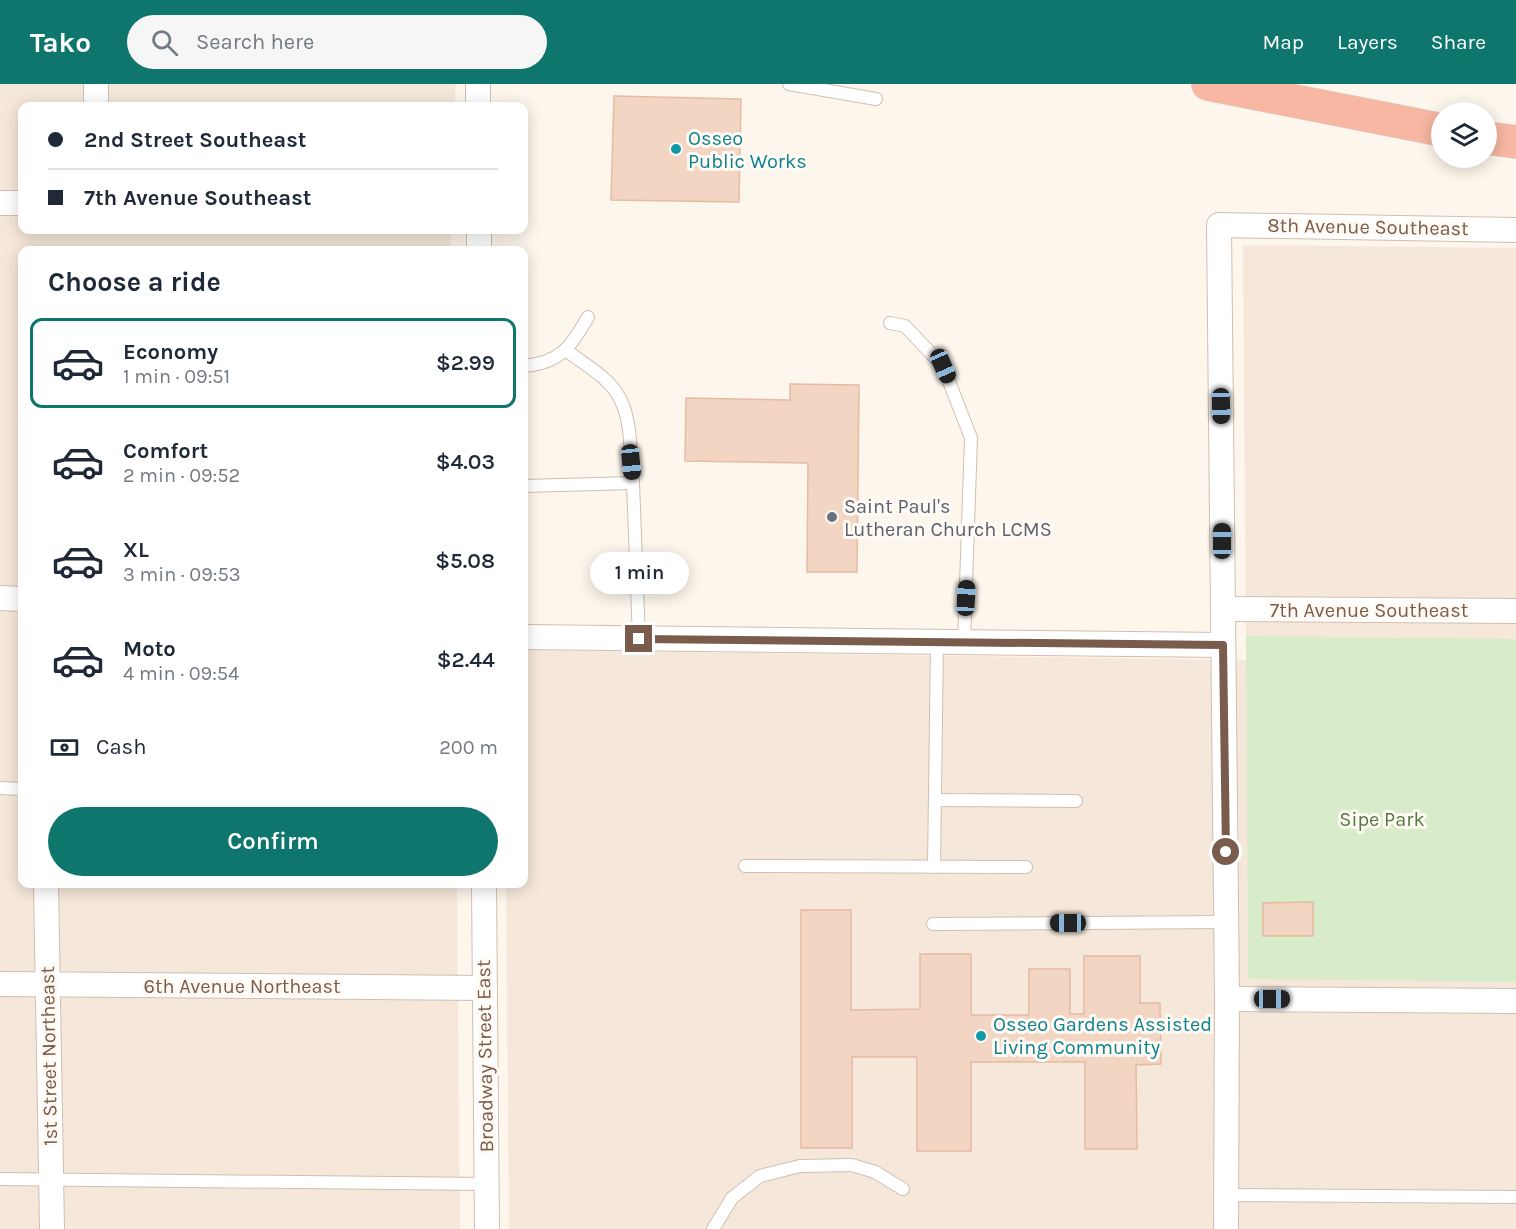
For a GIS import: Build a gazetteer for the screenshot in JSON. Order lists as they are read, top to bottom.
{
  "streets": {
    "street": [
      "8th Avenue Southeast",
      "7th Avenue Southeast",
      "6th Avenue Northeast",
      "1st Street Northeast",
      "Broadway Street East"
    ]
  },
  "crossings": [
    ["8th Avenue Southeast", "7th Avenue Southeast"],
    ["6th Avenue Northeast", "1st Street Northeast"],
    ["6th Avenue Northeast", "Broadway Street East"]
  ],
  "parks": ["Sipe Park"],
  "places": ["Osseo Public Works", "Saint Paul's Lutheran Church LCMS", "Osseo Gardens Assisted Living Community"],
  "page": {
    "header": "Tako",
    "search": "Search here",
    "nav": ["Map", "Layers", "Share"],
    "banner": ["2nd Street Southeast", "7th Avenue Southeast"],
    "heading": "Choose a ride",
    "list": [
      {
        "name": "Economy",
        "note": "1 min · 09:51",
        "value": "$2.99"
      },
      {
        "name": "Comfort",
        "note": "2 min · 09:52",
        "value": "$4.03"
      },
      {
        "name": "XL",
        "note": "3 min · 09:53",
        "value": "$5.08"
      },
      {
        "name": "Moto",
        "note": "4 min · 09:54",
        "value": "$2.44"
      }
    ],
    "bubble": "1 min",
    "pay": ["Cash", "200 m"],
    "buttons": "Confirm"
  }
}
